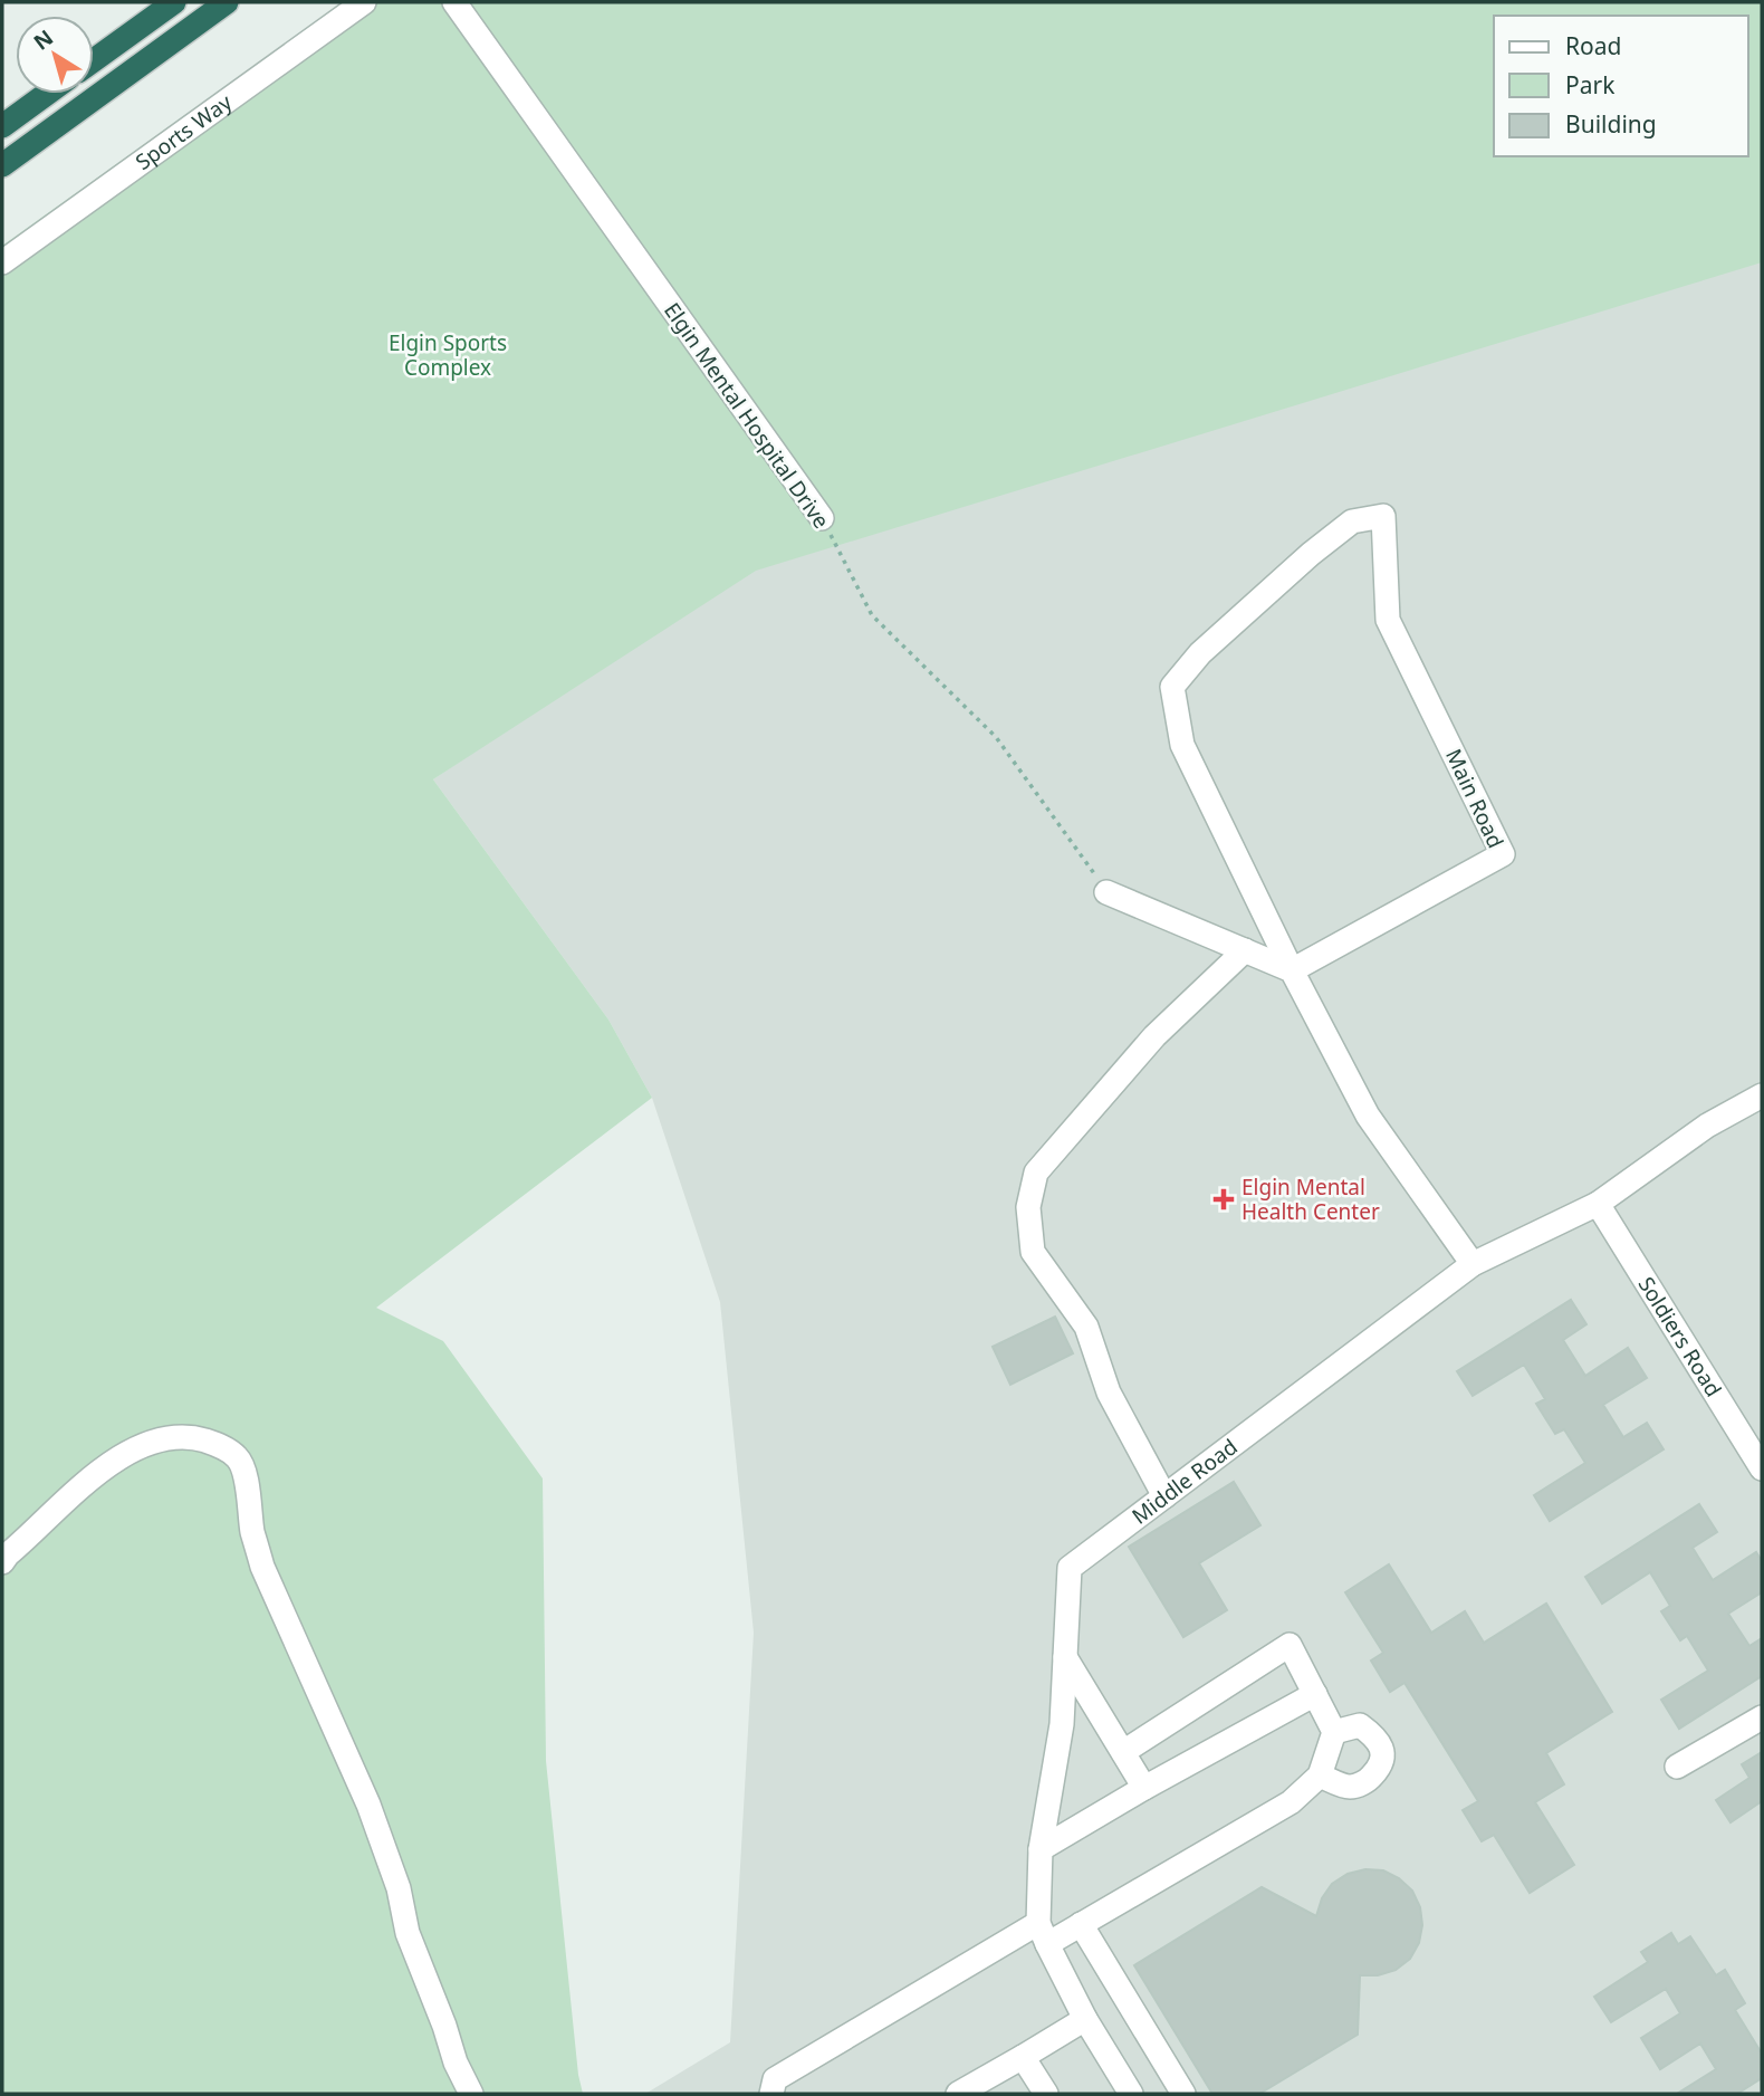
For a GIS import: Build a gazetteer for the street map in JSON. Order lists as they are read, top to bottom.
{
  "streets": {
    "street": [
      "Sports Way",
      "Elgin Mental Hospital Drive",
      "Main Road",
      "Soldiers Road",
      "Middle Road"
    ]
  },
  "crossings": [
    ["Soldiers Road", "Middle Road"]
  ],
  "parks": ["Elgin Sports Complex"],
  "places": {
    "health": ["Elgin Mental Health Center"]
  },
  "legend": ["Road", "Park", "Building"],
  "north": "top left"
}
